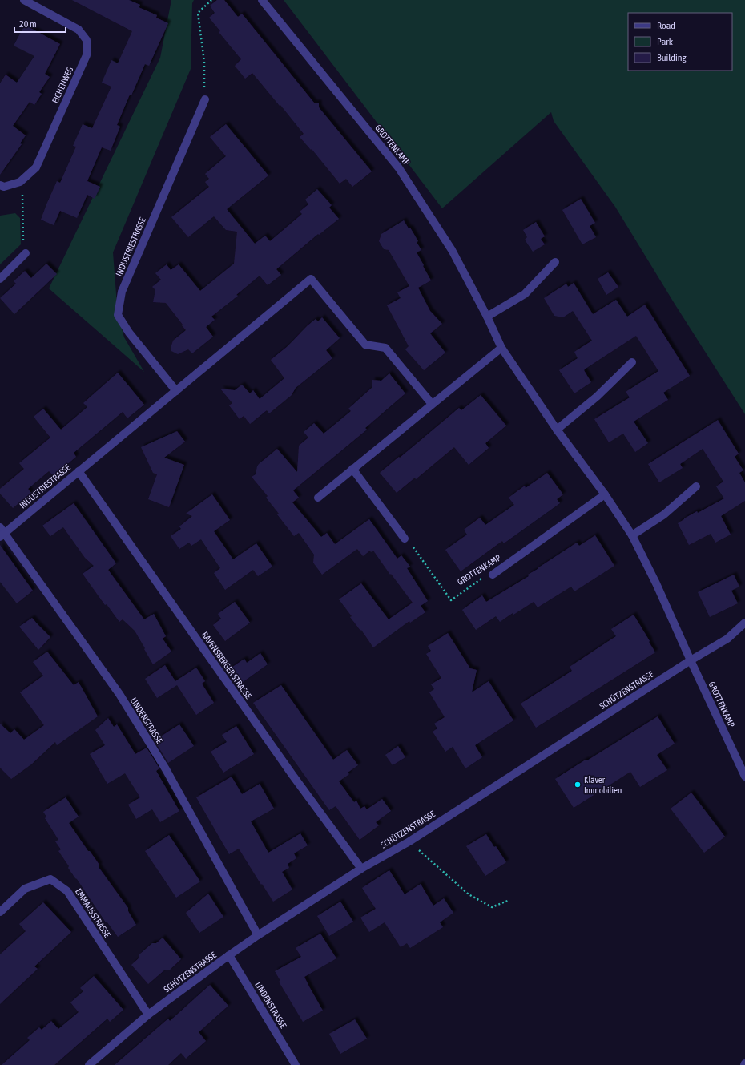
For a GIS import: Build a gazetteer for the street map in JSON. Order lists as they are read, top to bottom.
{
  "streets": {
    "street": [
      "EICHENWEG",
      "GROTTENKAMP",
      "INDUSTRIESTRASSE",
      "RAVENSBERGER STRASSE",
      "SCHÜTZENSTRASSE",
      "LINDENSTRASSE",
      "EMMAUSSTRASSE"
    ]
  },
  "crossings": [
    ["GROTTENKAMP", "SCHÜTZENSTRASSE"],
    ["INDUSTRIESTRASSE", "RAVENSBERGER STRASSE"],
    ["INDUSTRIESTRASSE", "LINDENSTRASSE"],
    ["RAVENSBERGER STRASSE", "SCHÜTZENSTRASSE"],
    ["SCHÜTZENSTRASSE", "LINDENSTRASSE"],
    ["SCHÜTZENSTRASSE", "EMMAUSSTRASSE"]
  ],
  "places": ["Kläver Immobilien"],
  "legend": ["Road", "Park", "Building"],
  "scale_bar": "20 m"
}
